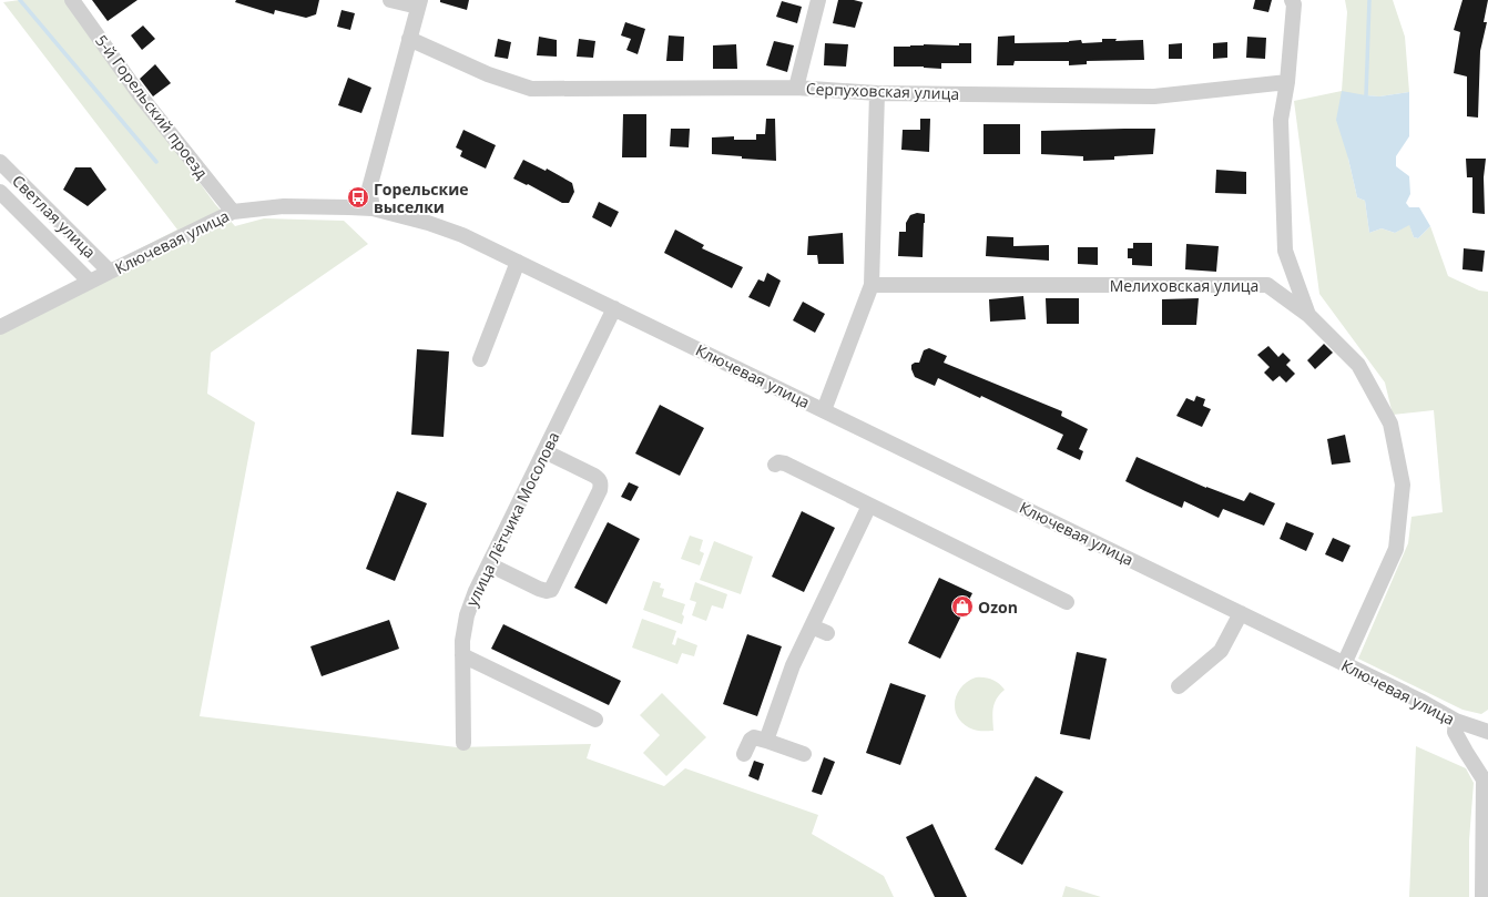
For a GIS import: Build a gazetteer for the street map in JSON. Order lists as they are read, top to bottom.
{
  "streets": {
    "street": [
      "Серпуховская улица",
      "5-й Горельский проезд",
      "Светлая улица",
      "Ключевая улица",
      "Мелиховская улица",
      "улица Лётчика Мосолова"
    ]
  },
  "crossings": [
    ["5-й Горельский проезд", "Ключевая улица"],
    ["Светлая улица", "Ключевая улица"],
    ["Ключевая улица", "Мелиховская улица"],
    ["Ключевая улица", "улица Лётчика Мосолова"]
  ],
  "places": {
    "bus stop": ["Горельские выселки"],
    "shop": ["Ozon"]
  }
}
